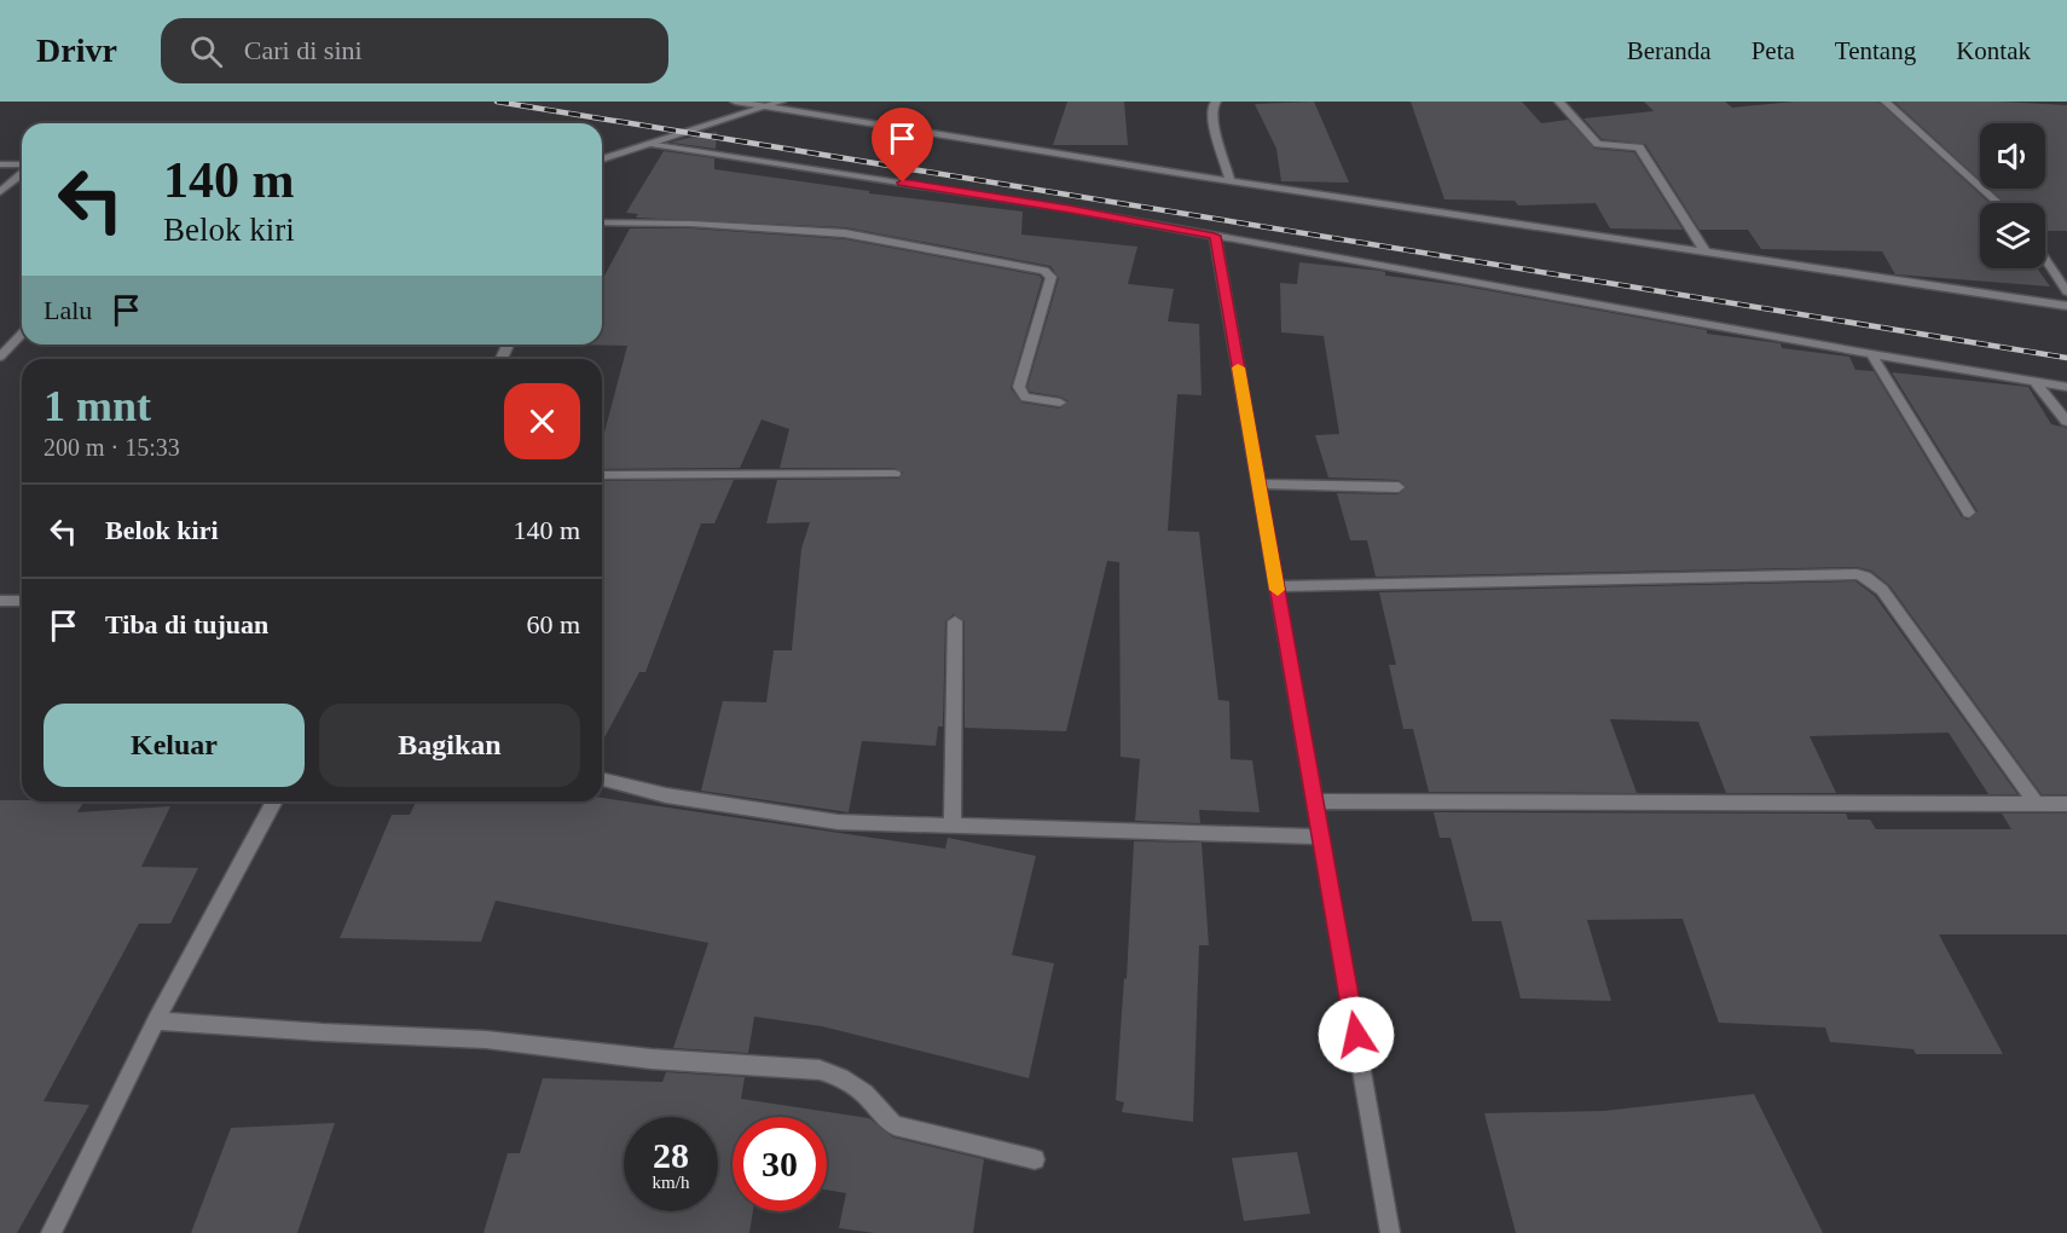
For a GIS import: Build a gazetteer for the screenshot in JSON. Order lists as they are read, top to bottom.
{
  "page": {
    "header": "Drivr",
    "search": "Cari di sini",
    "nav": [
      "Beranda",
      "Peta",
      "Tentang",
      "Kontak"
    ],
    "turn": ["140 m", "Belok kiri"],
    "then": "Lalu",
    "heading": ["1 mnt", "200 m · 15:33"],
    "list": [
      {
        "name": "Belok kiri",
        "value": "140 m"
      },
      {
        "name": "Tiba di tujuan",
        "value": "60 m"
      }
    ],
    "buttons": ["Keluar", "Bagikan"],
    "speed": "28 km/h",
    "limit": "30"
  }
}
